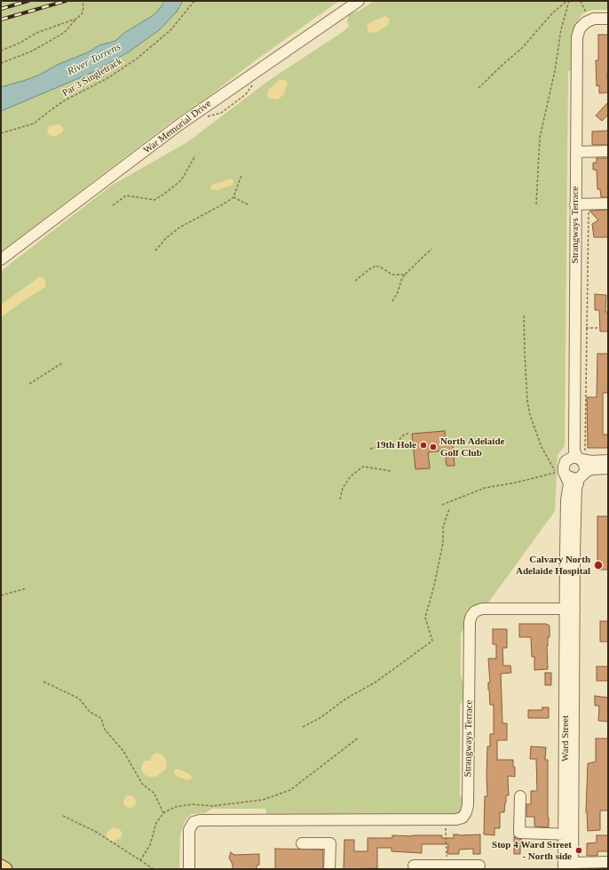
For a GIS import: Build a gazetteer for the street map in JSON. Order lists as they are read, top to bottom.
{
  "streets": {
    "street": ["War Memorial Drive", "Strangways Terrace", "Ward Street"],
    "path": ["Par 3 Singletrack"]
  },
  "crossings": [
    ["Strangways Terrace", "Ward Street"]
  ],
  "water": ["River Torrens"],
  "places": [
    "19th Hole",
    "North Adelaide Golf Club",
    "Calvary North Adelaide Hospital",
    "Stop 4 Ward Street - North side"
  ]
}
